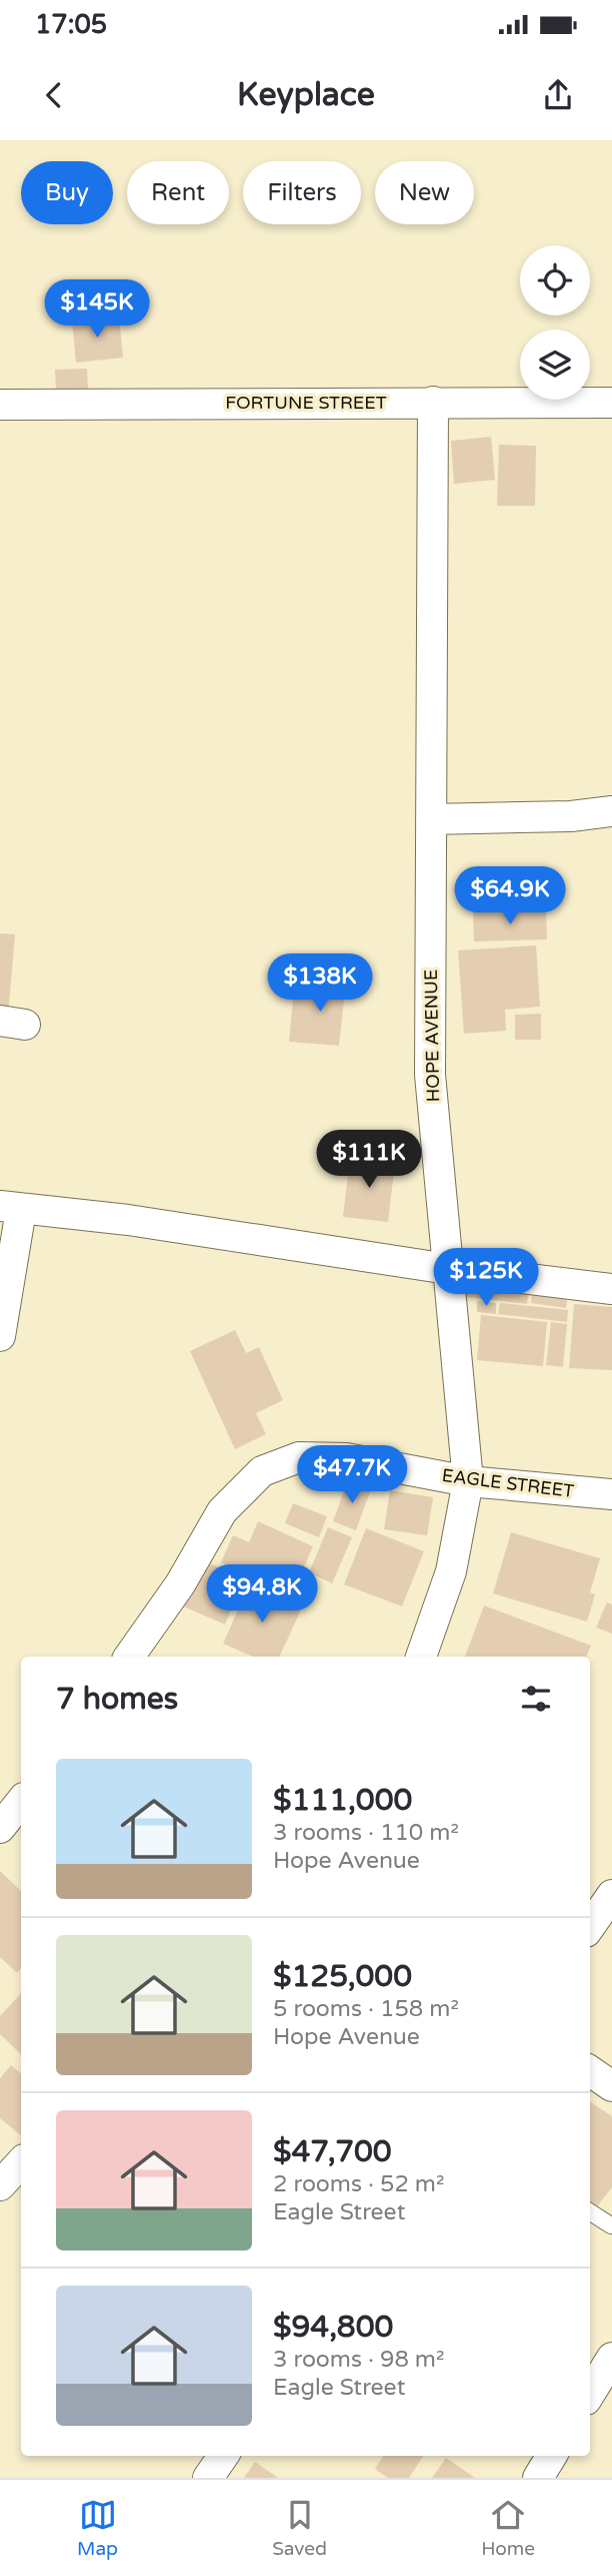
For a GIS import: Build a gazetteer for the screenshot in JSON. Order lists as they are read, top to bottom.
{
  "streets": {
    "street": ["FORTUNE STREET", "HOPE AVENUE", "EAGLE STREET"]
  },
  "crossings": [
    ["FORTUNE STREET", "HOPE AVENUE"],
    ["HOPE AVENUE", "EAGLE STREET"]
  ],
  "page": {
    "status": "17:05",
    "header": "Keyplace",
    "chip": [
      "Buy",
      "Rent",
      "Filters",
      "New"
    ],
    "price": [
      "$145K",
      "$64.9K",
      "$138K",
      "$111K",
      "$125K",
      "$47.7K",
      "$94.8K"
    ],
    "heading": "7 homes",
    "list": [
      {
        "name": "$111,000",
        "note": "3 rooms · 110 m² · Hope Avenue"
      },
      {
        "name": "$125,000",
        "note": "5 rooms · 158 m² · Hope Avenue"
      },
      {
        "name": "$47,700",
        "note": "2 rooms · 52 m² · Eagle Street"
      },
      {
        "name": "$94,800",
        "note": "3 rooms · 98 m² · Eagle Street"
      }
    ],
    "tabs": ["Map", "Saved", "Home"]
  }
}
